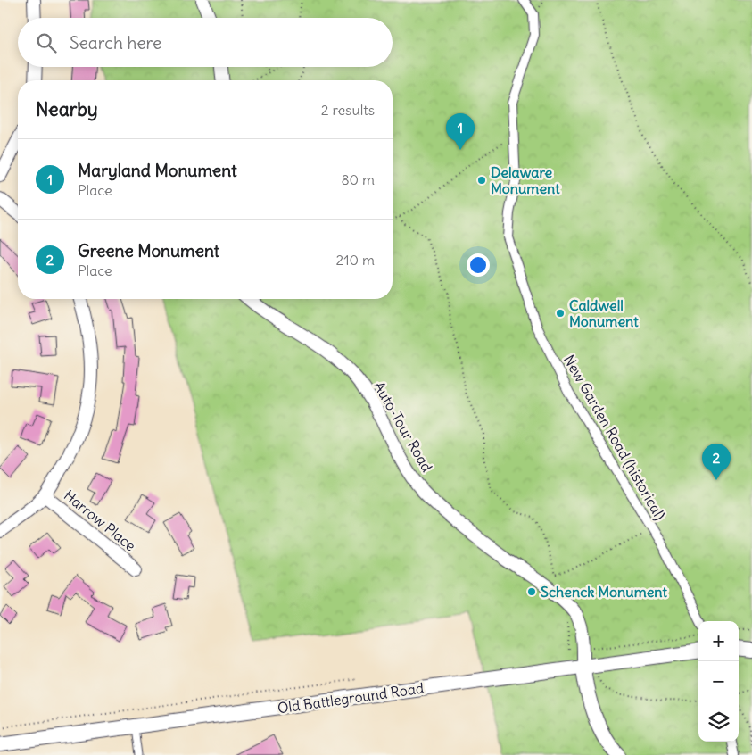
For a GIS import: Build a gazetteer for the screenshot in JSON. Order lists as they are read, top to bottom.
{
  "streets": {
    "street": [
      "Auto-Tour Road",
      "New Garden Road (historical)",
      "Harrow Place",
      "Old Battleground Road"
    ]
  },
  "crossings": [
    ["Auto-Tour Road", "Old Battleground Road"]
  ],
  "places": ["Delaware Monument", "Caldwell Monument", "Schenck Monument"],
  "page": {
    "search": "Search here",
    "heading": ["Nearby", "2 results"],
    "pins": ["1", "2"],
    "list": [
      {
        "mark": "1",
        "name": "Maryland Monument",
        "note": "Place",
        "value": "80 m"
      },
      {
        "mark": "2",
        "name": "Greene Monument",
        "note": "Place",
        "value": "210 m"
      }
    ],
    "map_buttons": ["+", "−"]
  }
}
